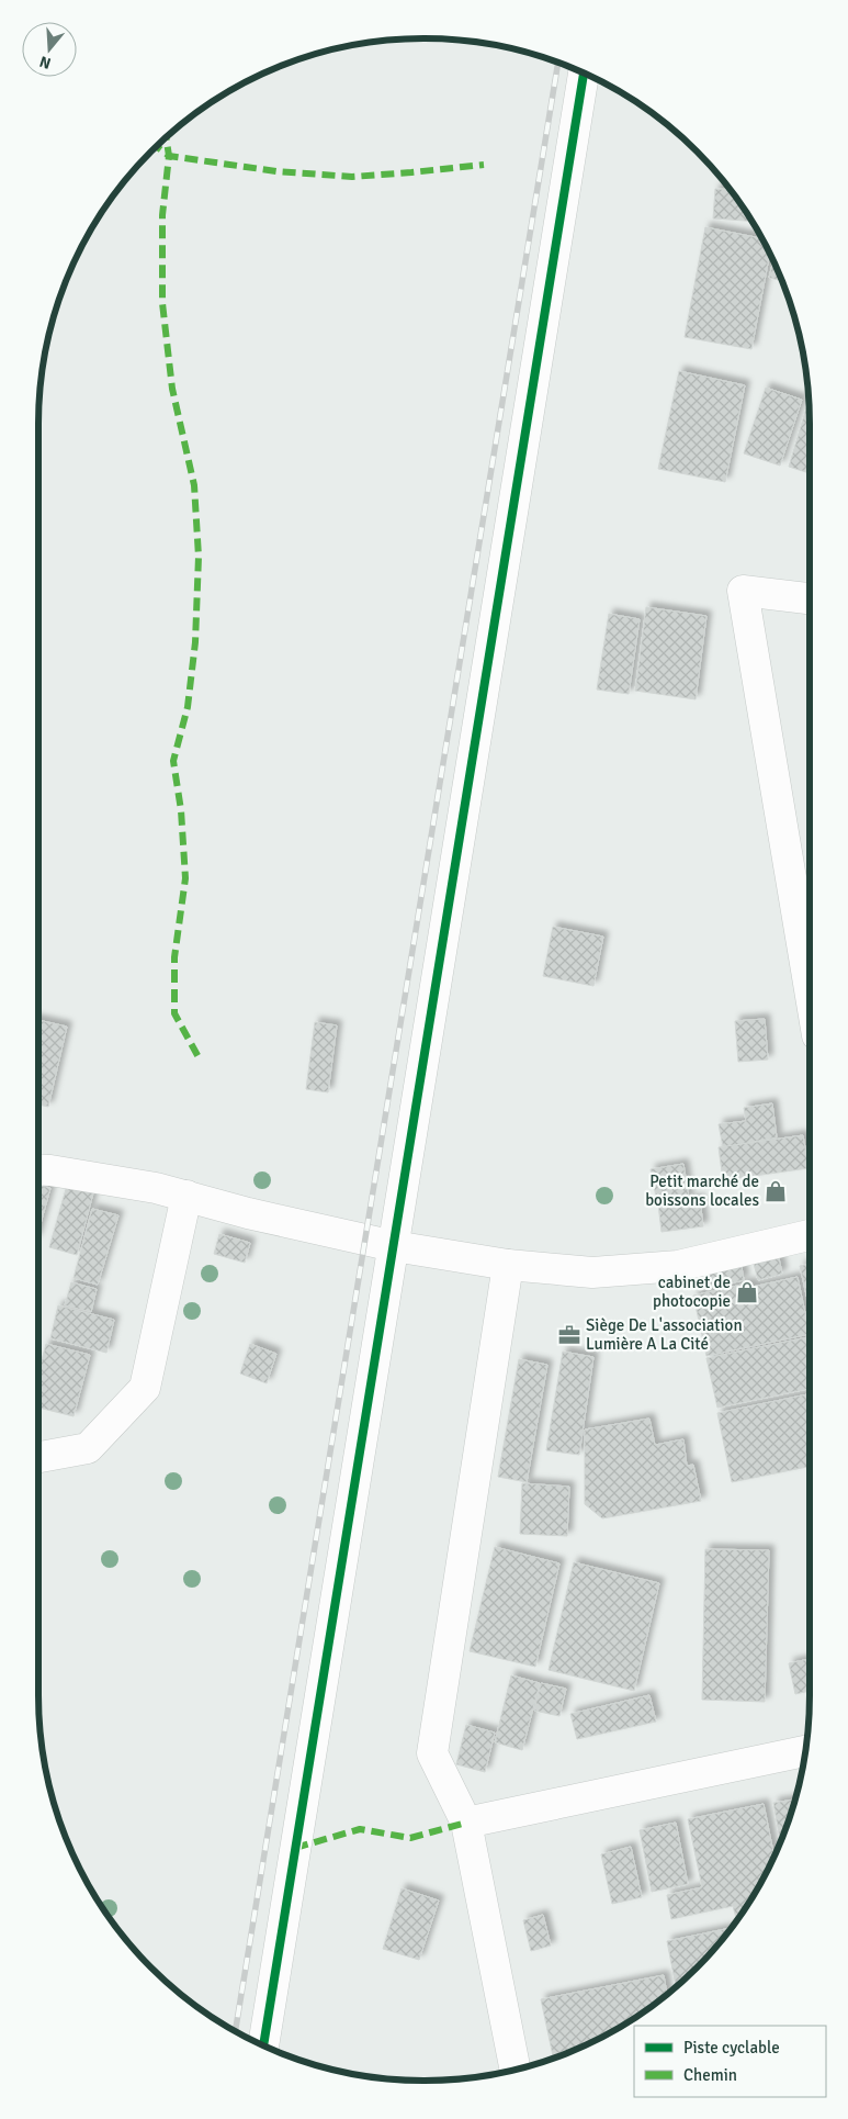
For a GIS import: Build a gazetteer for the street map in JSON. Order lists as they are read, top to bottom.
{
  "places": {
    "shop": ["Petit marché de boissons locales", "cabinet de photocopie"],
    "office": ["Siège De L'association Lumière A La Cité"]
  },
  "legend": ["Piste cyclable", "Chemin"],
  "north": "bottom"
}
